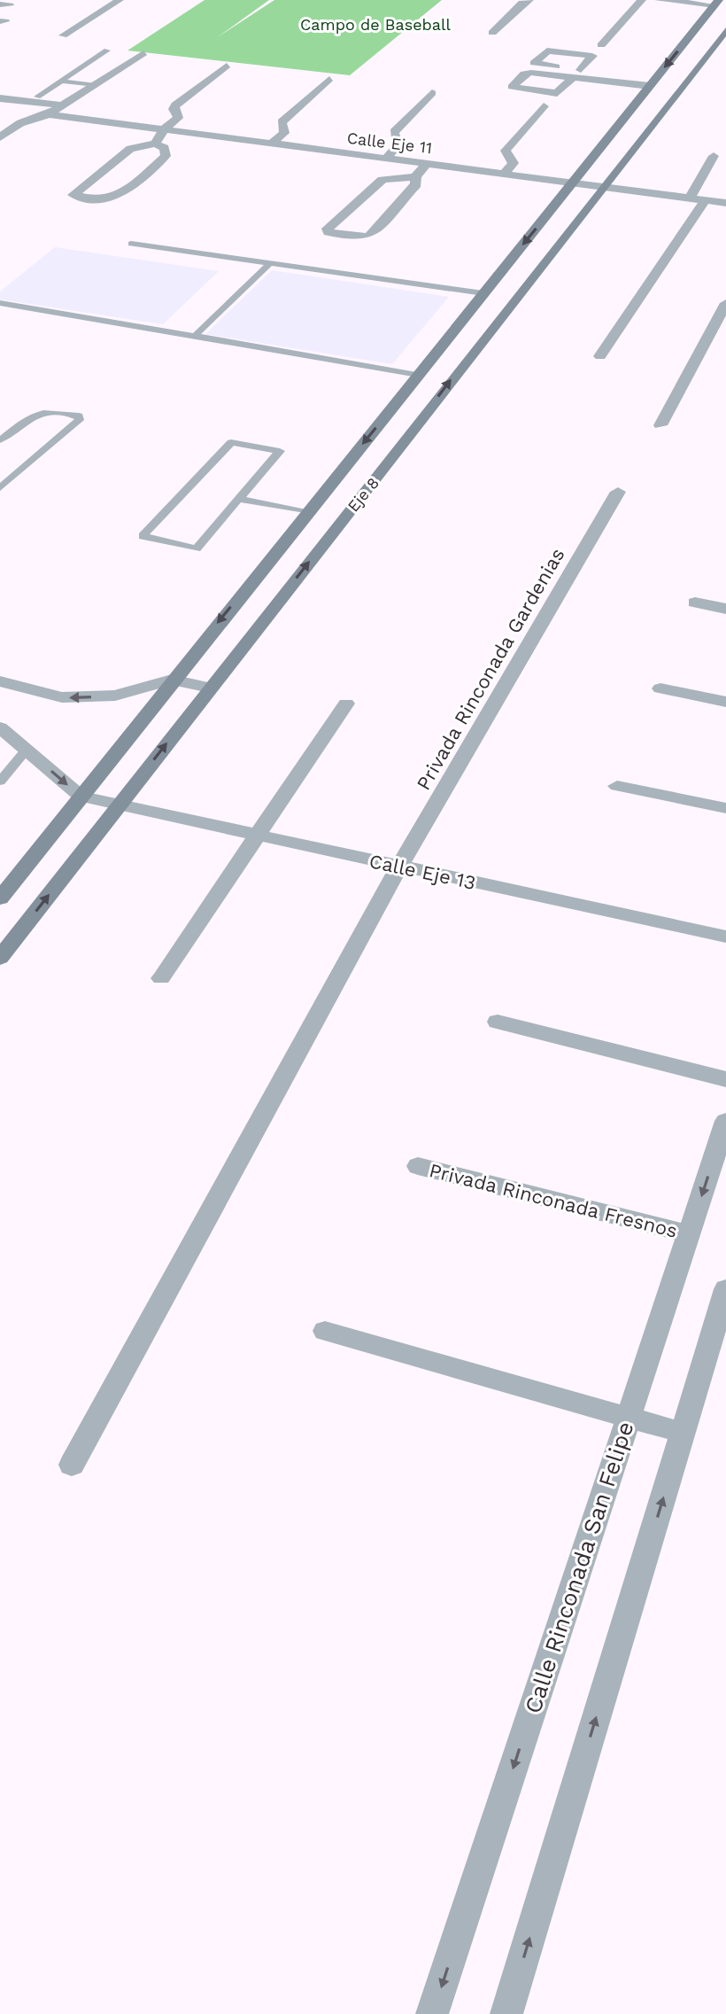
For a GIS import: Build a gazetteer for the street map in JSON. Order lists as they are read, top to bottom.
{
  "streets": {
    "main road": ["Eje 8"],
    "street": [
      "Calle Eje 11",
      "Privada Rinconada Gardenias",
      "Calle Eje 13",
      "Privada Rinconada Fresnos",
      "Calle Rinconada San Felipe"
    ]
  },
  "crossings": [
    ["Calle Eje 11", "Eje 8"],
    ["Eje 8", "Calle Eje 13"],
    ["Privada Rinconada Gardenias", "Calle Eje 13"],
    ["Privada Rinconada Fresnos", "Calle Rinconada San Felipe"]
  ],
  "parks": ["Campo de Baseball"]
}
